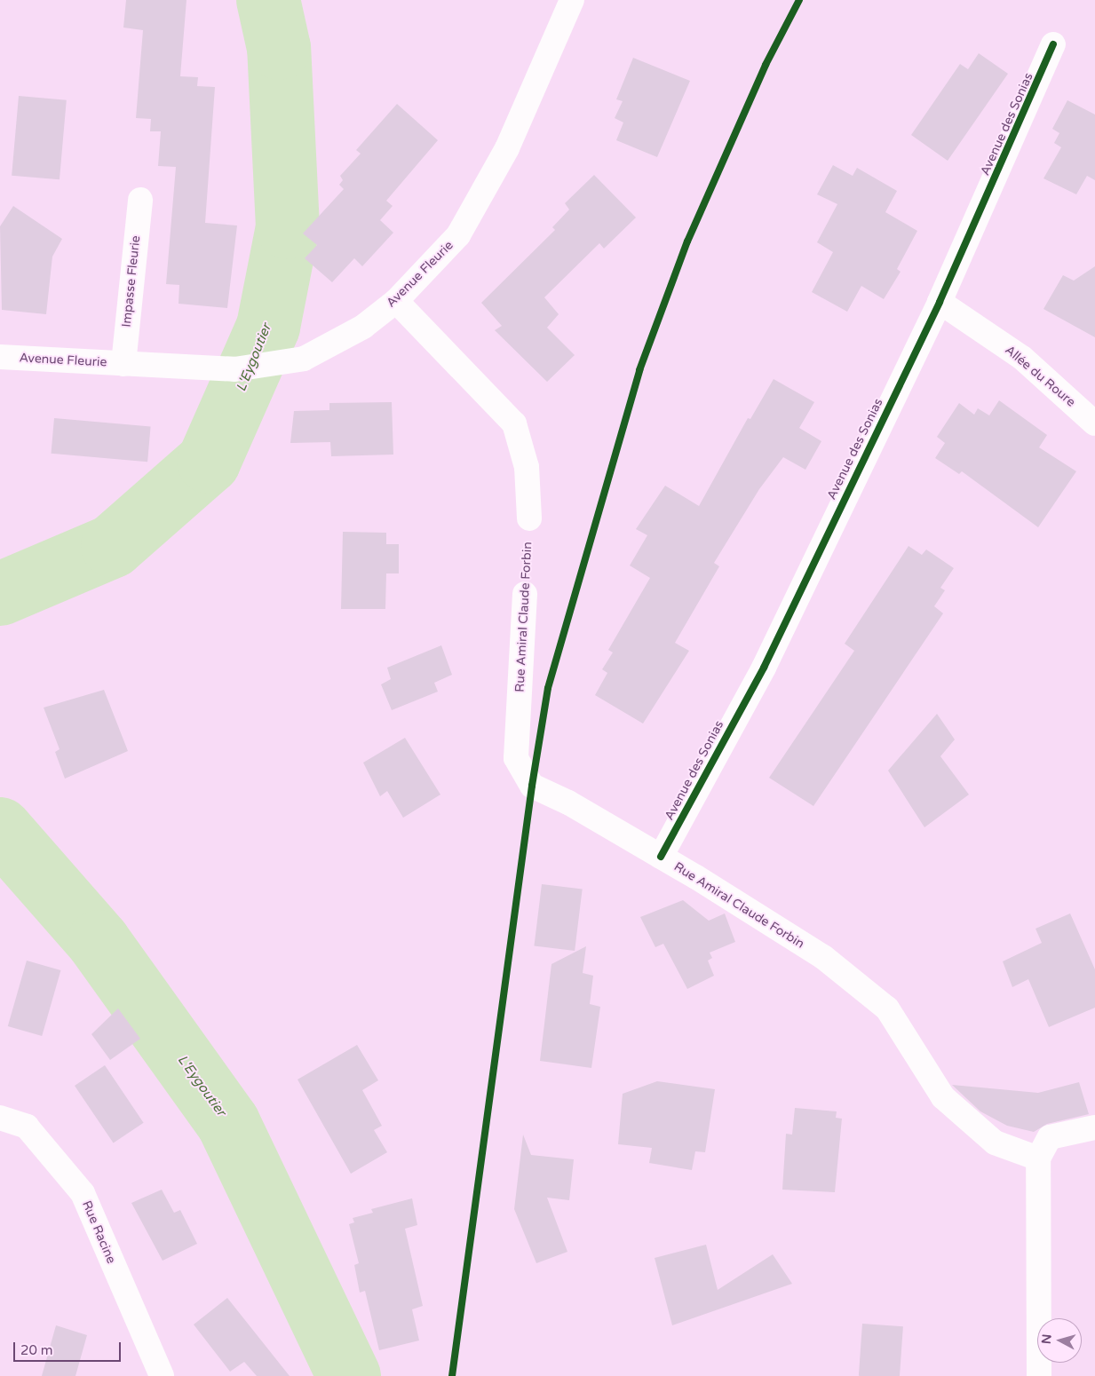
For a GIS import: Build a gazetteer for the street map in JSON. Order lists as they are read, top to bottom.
{
  "streets": {
    "street": [
      "Avenue des Sonias",
      "Avenue Fleurie",
      "Impasse Fleurie",
      "Allée du Roure",
      "Rue Amiral Claude Forbin",
      "Rue Racine"
    ]
  },
  "crossings": [
    ["Avenue des Sonias", "Allée du Roure"],
    ["Avenue des Sonias", "Rue Amiral Claude Forbin"],
    ["Avenue Fleurie", "Impasse Fleurie"]
  ],
  "water": ["L'Eygoutier"],
  "scale_bar": "20 m",
  "north": "left"
}
